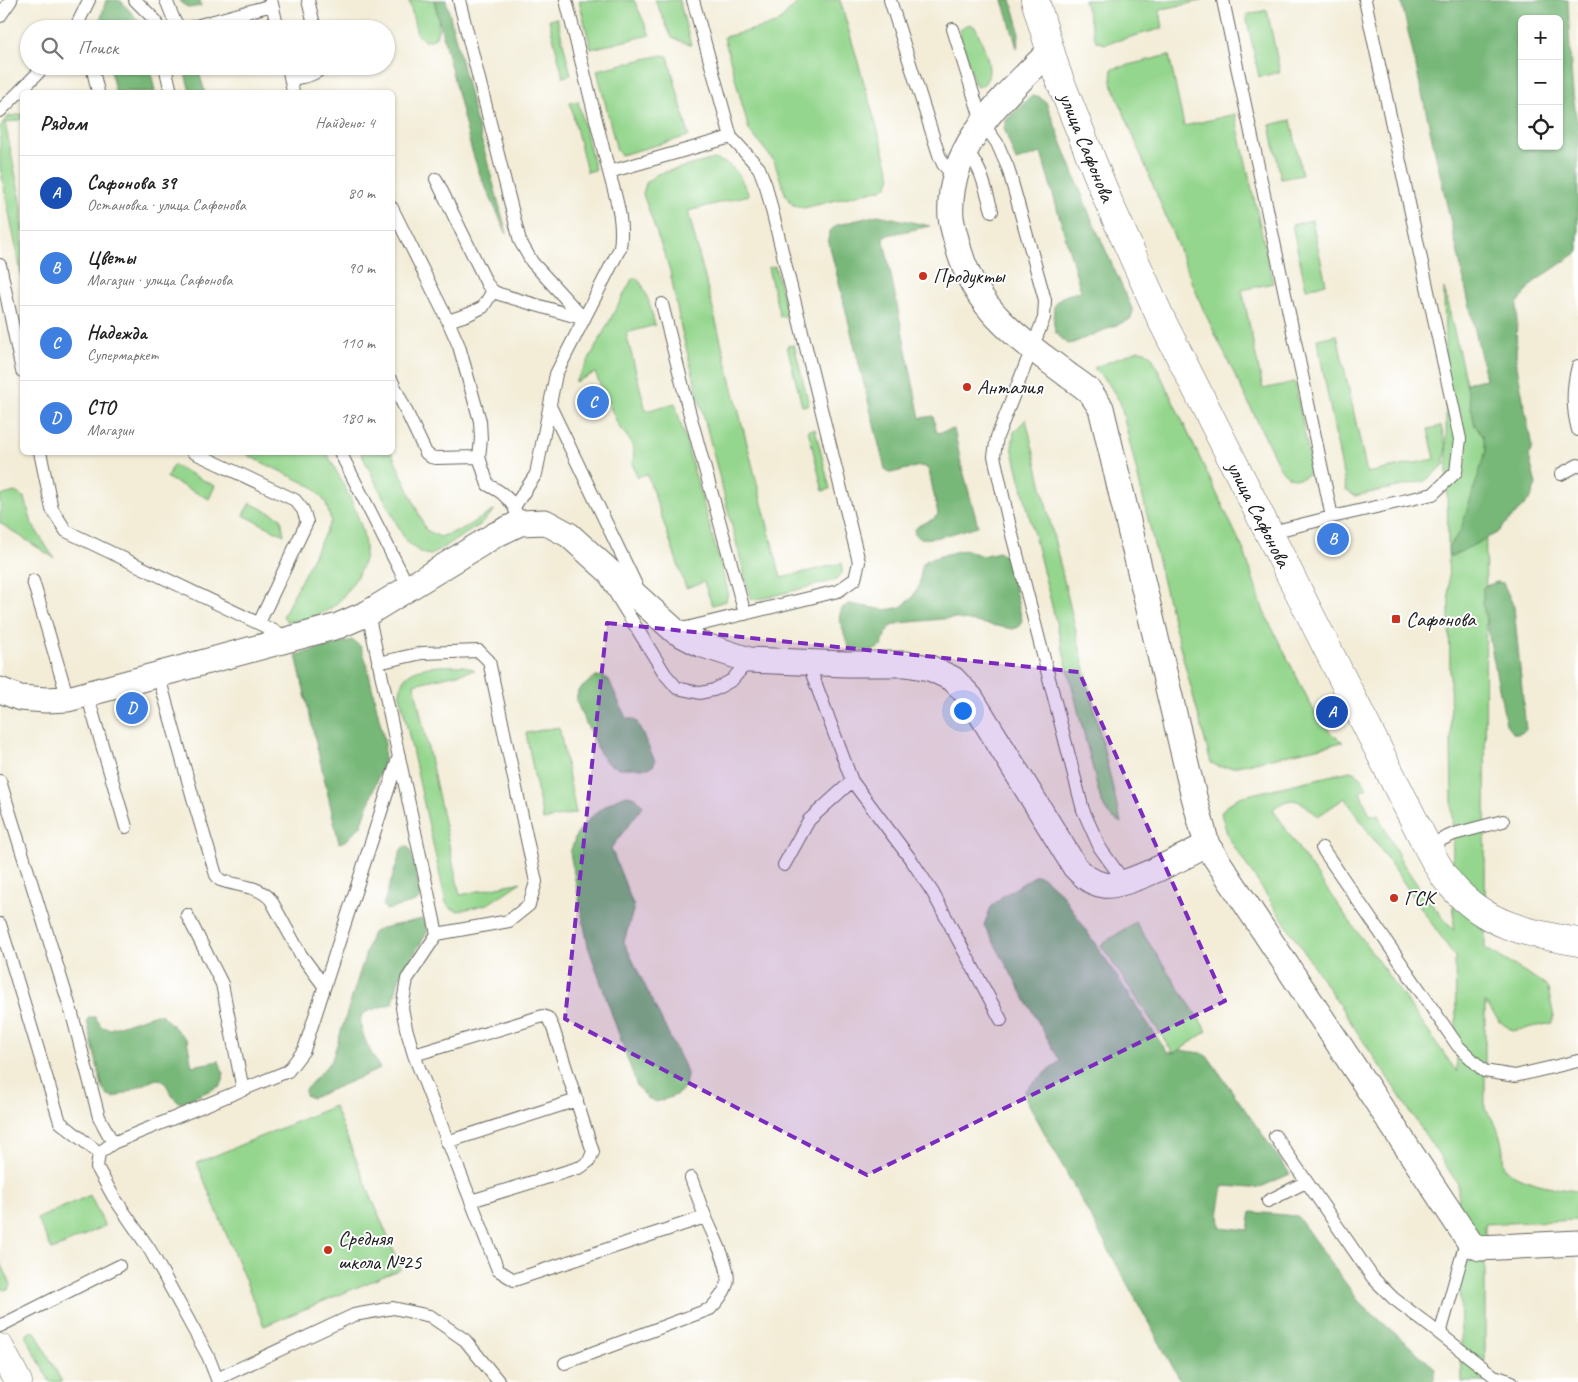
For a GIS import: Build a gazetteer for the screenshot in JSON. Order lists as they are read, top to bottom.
{
  "streets": {
    "main road": ["улица Сафонова"]
  },
  "places": {
    "other": [
      "Продукты",
      "Анталия",
      "ГСК",
      "Средняя школа №25"
    ],
    "transit": ["Сафонова"]
  },
  "page": {
    "map_buttons": ["+", "−"],
    "search": "Поиск",
    "heading": ["Рядом", "Найдено: 4"],
    "list": [
      {
        "mark": "A",
        "name": "Сафонова 39",
        "note": "Остановка · улица Сафонова",
        "value": "80 m"
      },
      {
        "mark": "B",
        "name": "Цветы",
        "note": "Магазин · улица Сафонова",
        "value": "90 m"
      },
      {
        "mark": "C",
        "name": "Надежда",
        "note": "Супермаркет",
        "value": "110 m"
      },
      {
        "mark": "D",
        "name": "СТО",
        "note": "Магазин",
        "value": "180 m"
      }
    ],
    "pins": [
      "C",
      "B",
      "D",
      "A"
    ]
  }
}
